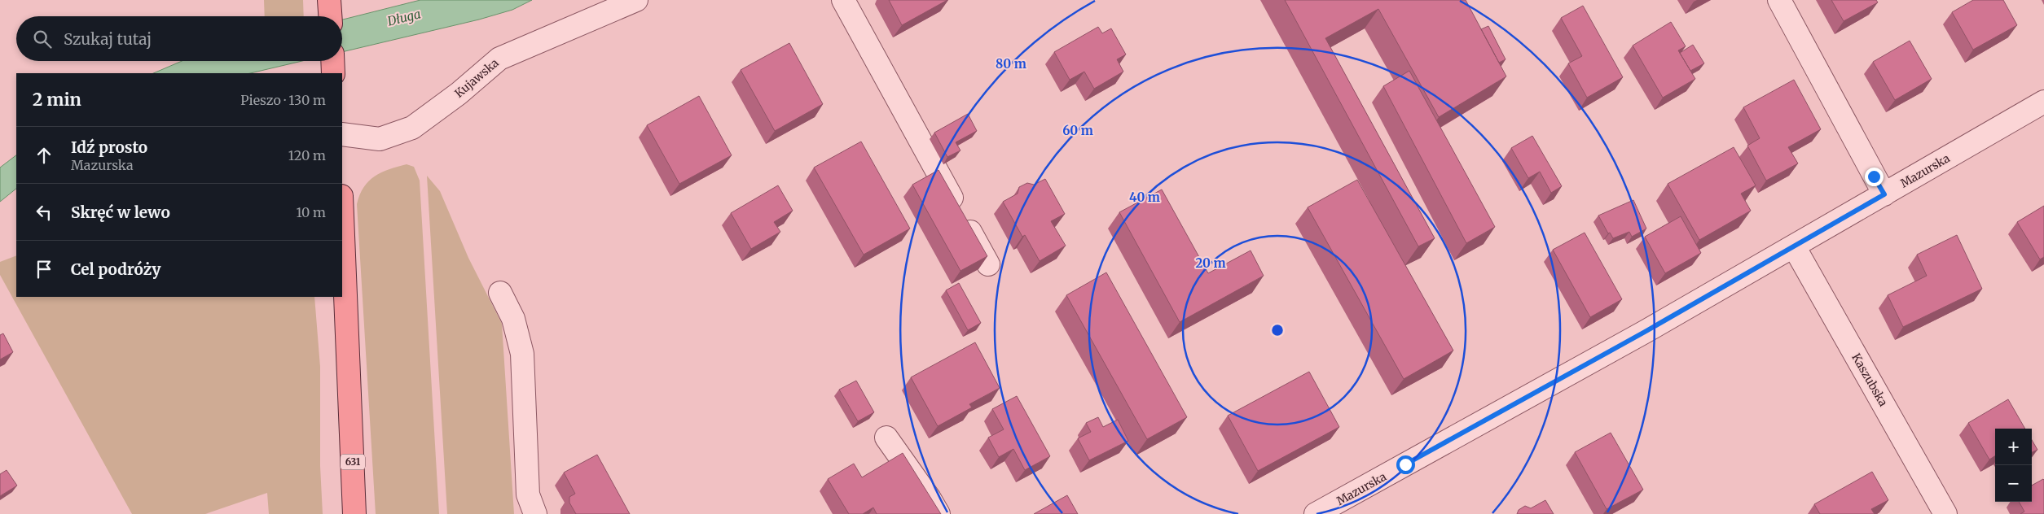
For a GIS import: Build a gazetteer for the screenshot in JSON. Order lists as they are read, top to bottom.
{
  "streets": {
    "main road": ["631"],
    "street": ["Kujawska", "Mazurska", "Kaszubska"]
  },
  "crossings": [
    ["Mazurska", "Kaszubska"]
  ],
  "water": ["Długa"],
  "page": {
    "search": "Szukaj tutaj",
    "heading": ["2 min", "Pieszo · 130 m"],
    "list": [
      ["Idź prosto", "Mazurska", "120 m"],
      ["Skręć w lewo", "10 m"],
      "Cel podróży"
    ],
    "map_buttons": ["+", "−"]
  },
  "rings": [
    "80 m",
    "60 m",
    "40 m",
    "20 m"
  ]
}
